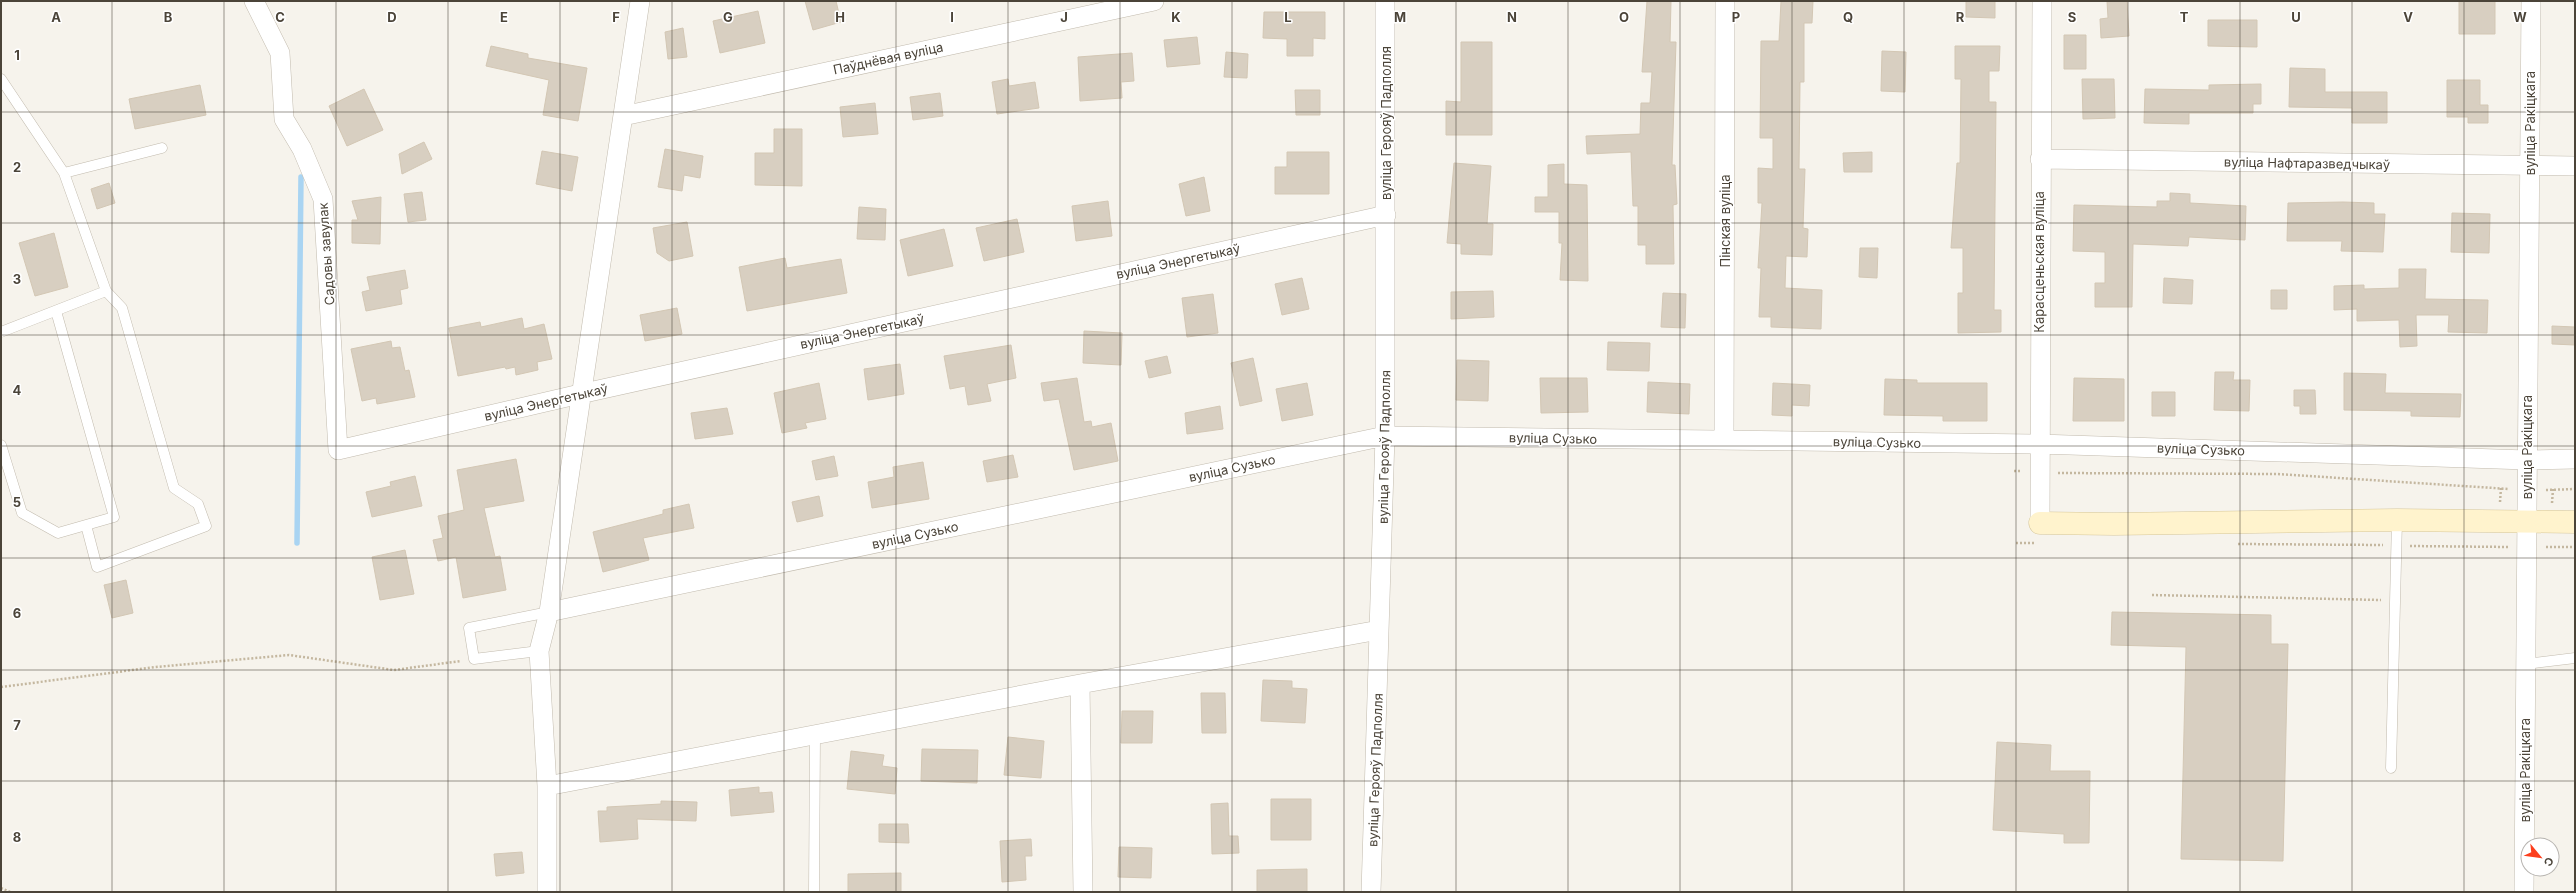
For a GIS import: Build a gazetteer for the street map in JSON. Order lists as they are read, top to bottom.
{
  "streets": {
    "street": [
      "Паўднёвая вуліца",
      "вуліца Герояў Падполля",
      "вуліца Ракіцкага",
      "вуліца Нафтаразведчыкаў",
      "Пінская вуліца",
      "Садовы завулак",
      "вуліца Энергетыкаў",
      "Карасценьская вуліца",
      "вуліца Сузько"
    ]
  },
  "crossings": [
    ["вуліца Герояў Падполля", "вуліца Энергетыкаў"],
    ["вуліца Герояў Падполля", "вуліца Сузько"],
    ["вуліца Ракіцкага", "вуліца Нафтаразведчыкаў"],
    ["вуліца Ракіцкага", "вуліца Сузько"],
    ["вуліца Нафтаразведчыкаў", "Карасценьская вуліца"],
    ["Пінская вуліца", "вуліца Сузько"],
    ["Садовы завулак", "вуліца Энергетыкаў"],
    ["Карасценьская вуліца", "вуліца Сузько"]
  ],
  "north": "bottom right",
  "grid": {
    "columns": [
      "A",
      "B",
      "C",
      "D",
      "E",
      "F",
      "G",
      "H",
      "I",
      "J",
      "K",
      "L",
      "M",
      "N",
      "O",
      "P",
      "Q",
      "R",
      "S",
      "T",
      "U",
      "V",
      "W"
    ],
    "rows": [
      "1",
      "2",
      "3",
      "4",
      "5",
      "6",
      "7",
      "8"
    ]
  }
}
